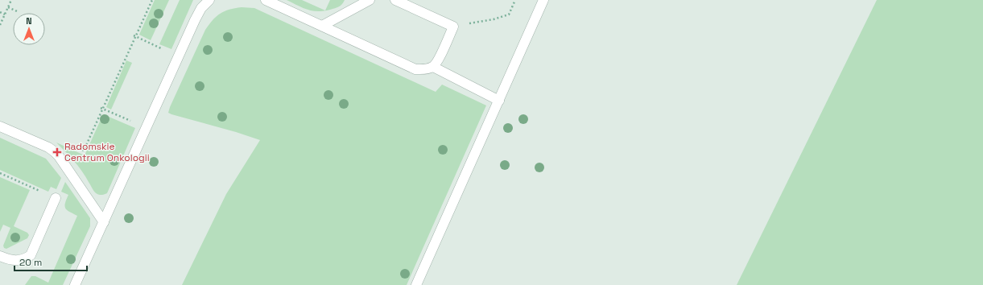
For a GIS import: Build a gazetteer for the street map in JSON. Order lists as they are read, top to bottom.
{
  "places": {
    "health": ["Radomskie Centrum Onkologii"]
  },
  "scale_bar": "20 m",
  "north": "top"
}
